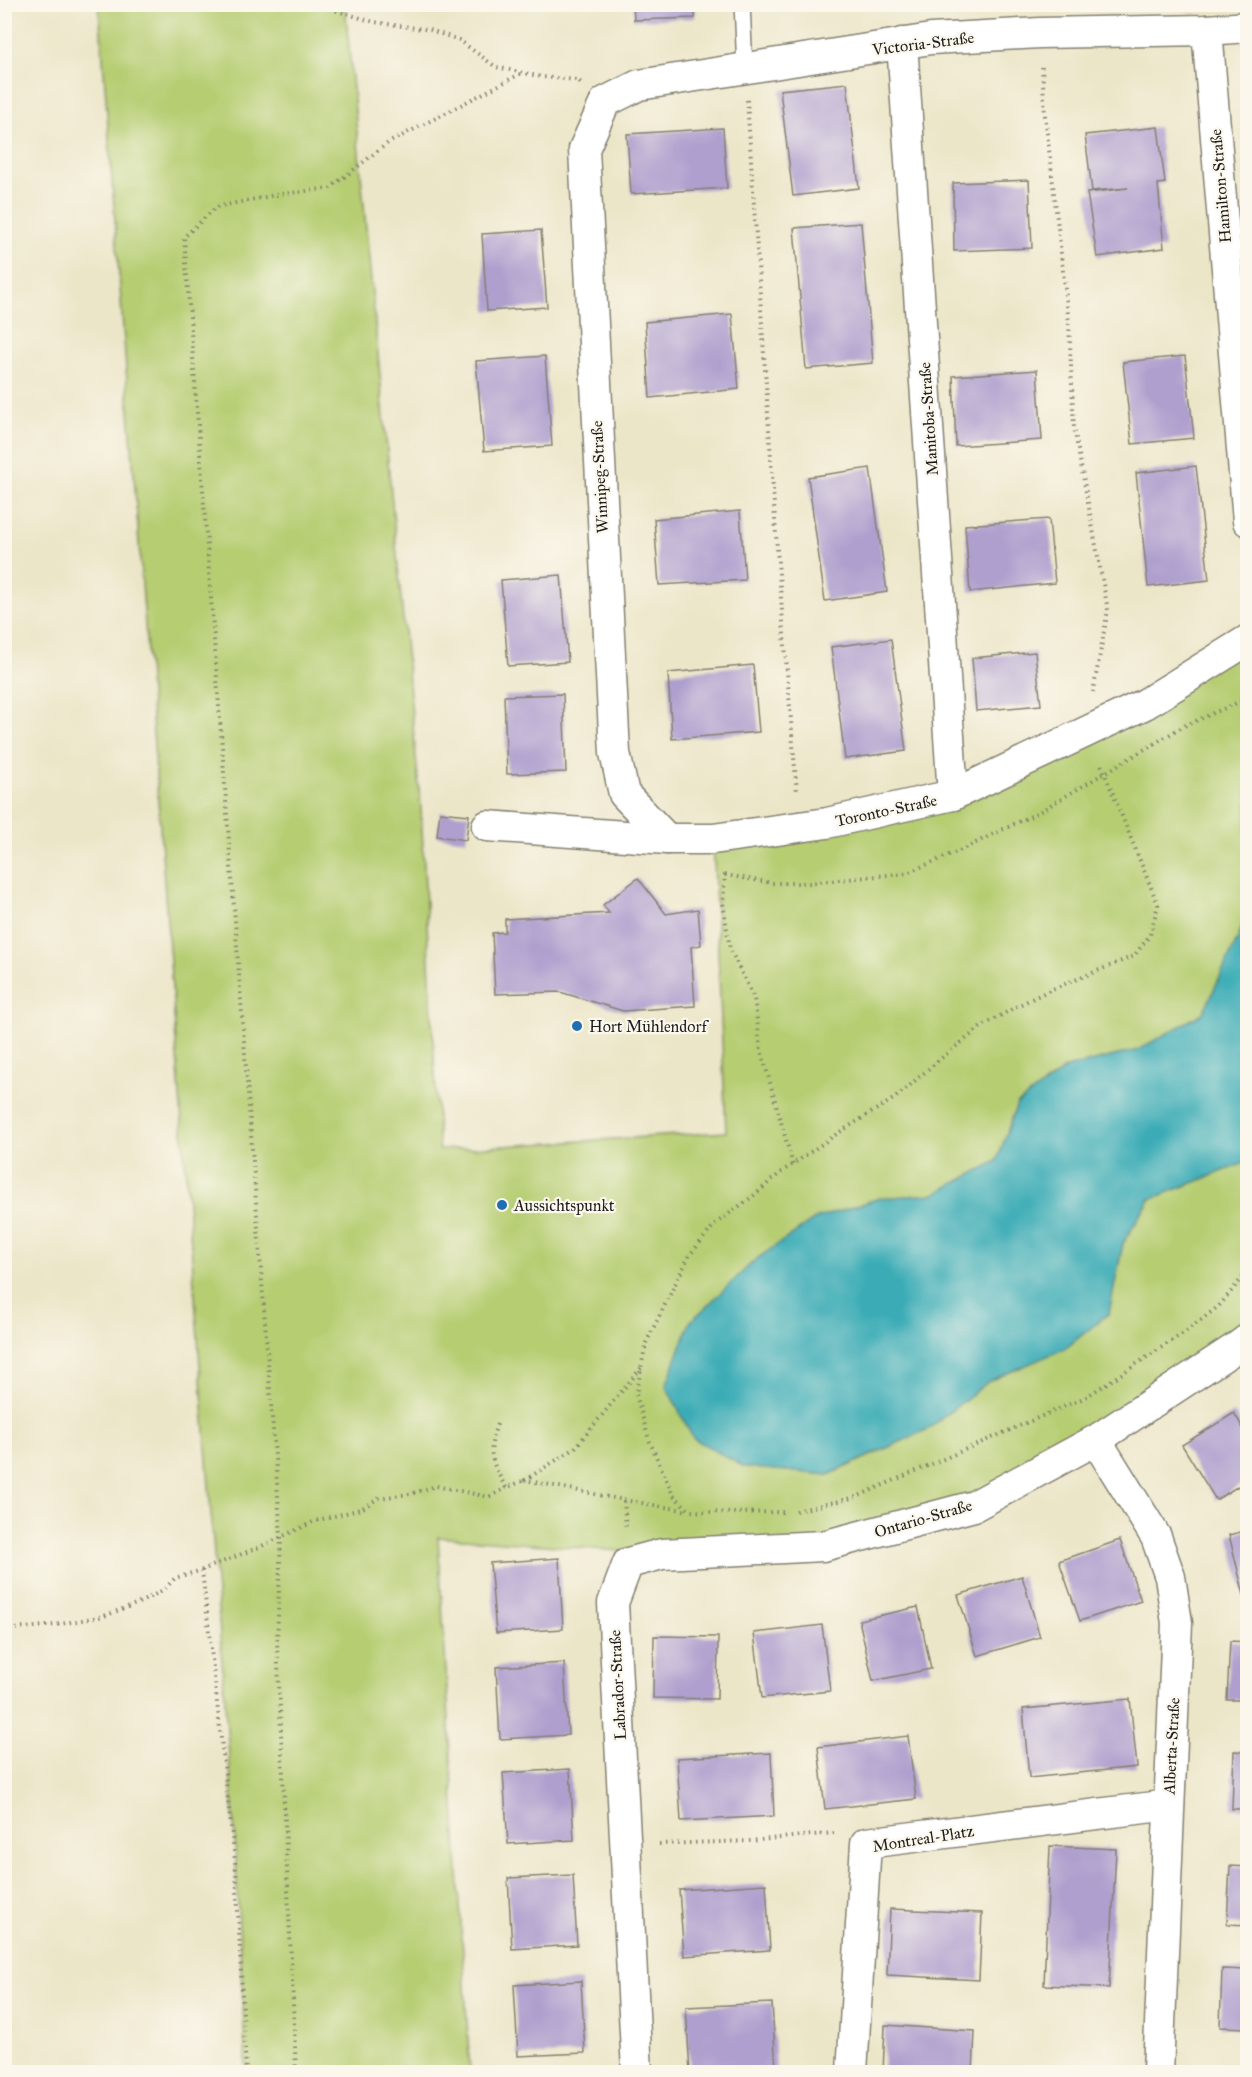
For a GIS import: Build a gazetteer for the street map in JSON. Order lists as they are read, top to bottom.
{
  "streets": {
    "street": [
      "Victoria-Straße",
      "Hamilton-Straße",
      "Manitoba-Straße",
      "Winnipeg-Straße",
      "Toronto-Straße",
      "Ontario-Straße",
      "Labrador-Straße",
      "Alberta-Straße",
      "Montreal-Platz"
    ]
  },
  "crossings": [
    ["Victoria-Straße", "Hamilton-Straße"],
    ["Victoria-Straße", "Manitoba-Straße"],
    ["Victoria-Straße", "Winnipeg-Straße"],
    ["Manitoba-Straße", "Toronto-Straße"],
    ["Winnipeg-Straße", "Toronto-Straße"],
    ["Ontario-Straße", "Labrador-Straße"],
    ["Ontario-Straße", "Alberta-Straße"],
    ["Alberta-Straße", "Montreal-Platz"]
  ],
  "places": ["Hort Mühlendorf", "Aussichtspunkt"]
}
